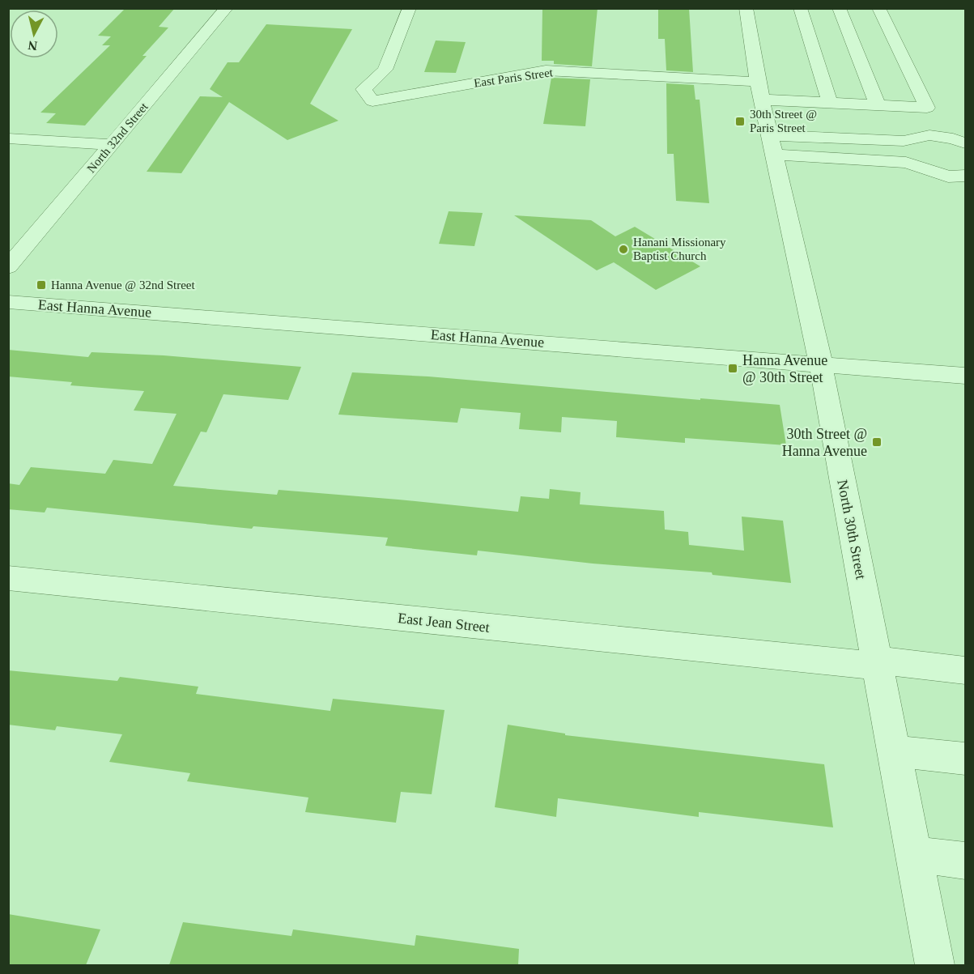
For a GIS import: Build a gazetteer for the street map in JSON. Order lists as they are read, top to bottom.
{
  "streets": {
    "street": [
      "East Paris Street",
      "North 32nd Street",
      "East Hanna Avenue",
      "North 30th Street",
      "East Jean Street"
    ]
  },
  "crossings": [
    ["East Paris Street", "North 30th Street"],
    ["East Hanna Avenue", "North 30th Street"],
    ["North 30th Street", "East Jean Street"]
  ],
  "places": {
    "transit": [
      "30th Street @ Paris Street",
      "Hanna Avenue @ 32nd Street",
      "Hanna Avenue @ 30th Street",
      "30th Street @ Hanna Avenue"
    ],
    "other": ["Hanani Missionary Baptist Church"]
  },
  "north": "bottom"
}
